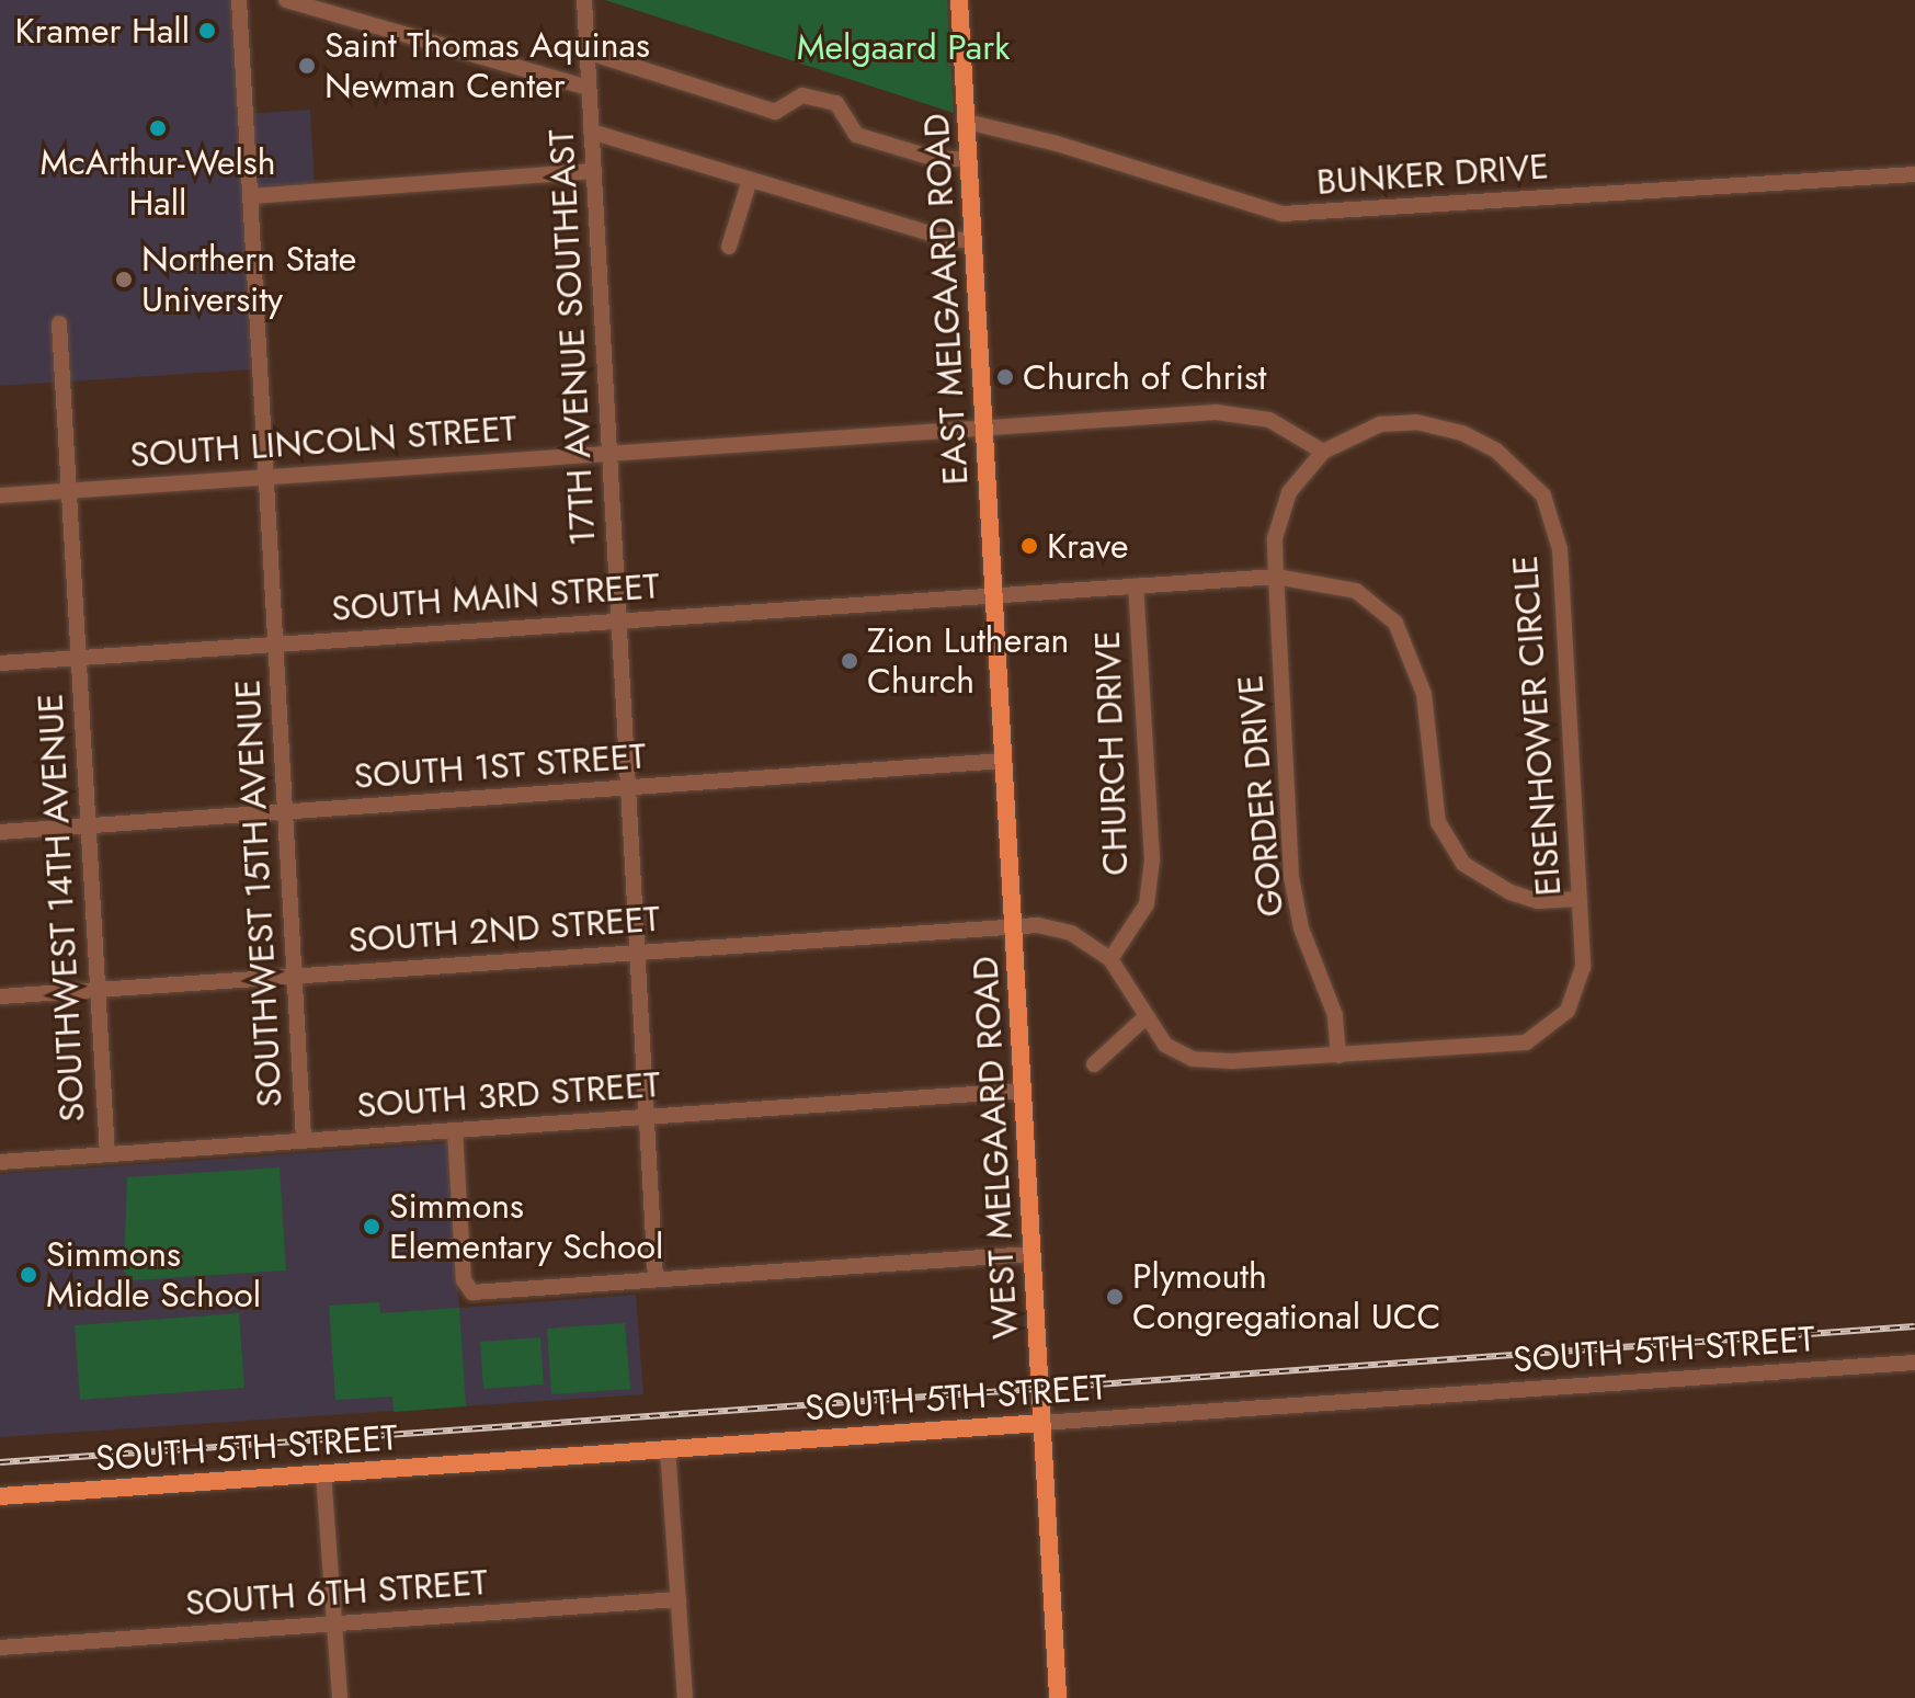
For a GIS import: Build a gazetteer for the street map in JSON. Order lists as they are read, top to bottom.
{
  "streets": {
    "main road": ["EAST MELGAARD ROAD", "WEST MELGAARD ROAD", "SOUTH 5TH STREET"],
    "street": [
      "BUNKER DRIVE",
      "17TH AVENUE SOUTHEAST",
      "SOUTH LINCOLN STREET",
      "SOUTH MAIN STREET",
      "EISENHOWER CIRCLE",
      "CHURCH DRIVE",
      "SOUTH 1ST STREET",
      "GORDER DRIVE",
      "SOUTHWEST 15TH AVENUE",
      "SOUTHWEST 14TH AVENUE",
      "SOUTH 2ND STREET",
      "SOUTH 3RD STREET",
      "SOUTH 6TH STREET"
    ]
  },
  "crossings": [
    ["BUNKER DRIVE", "EAST MELGAARD ROAD"],
    ["EAST MELGAARD ROAD", "SOUTH LINCOLN STREET"],
    ["EAST MELGAARD ROAD", "SOUTH MAIN STREET"],
    ["EAST MELGAARD ROAD", "WEST MELGAARD ROAD"],
    ["17TH AVENUE SOUTHEAST", "SOUTH LINCOLN STREET"],
    ["17TH AVENUE SOUTHEAST", "SOUTH MAIN STREET"],
    ["17TH AVENUE SOUTHEAST", "SOUTH 1ST STREET"],
    ["17TH AVENUE SOUTHEAST", "SOUTH 2ND STREET"],
    ["17TH AVENUE SOUTHEAST", "SOUTH 3RD STREET"],
    ["SOUTH LINCOLN STREET", "EISENHOWER CIRCLE"],
    ["SOUTH LINCOLN STREET", "SOUTHWEST 15TH AVENUE"],
    ["SOUTH LINCOLN STREET", "SOUTHWEST 14TH AVENUE"],
    ["SOUTH MAIN STREET", "SOUTHWEST 15TH AVENUE"],
    ["SOUTH MAIN STREET", "SOUTHWEST 14TH AVENUE"],
    ["SOUTH MAIN STREET", "WEST MELGAARD ROAD"],
    ["EISENHOWER CIRCLE", "CHURCH DRIVE"],
    ["EISENHOWER CIRCLE", "GORDER DRIVE"],
    ["EISENHOWER CIRCLE", "SOUTH 2ND STREET"],
    ["EISENHOWER CIRCLE", "WEST MELGAARD ROAD"],
    ["SOUTH 1ST STREET", "SOUTHWEST 15TH AVENUE"],
    ["SOUTH 1ST STREET", "SOUTHWEST 14TH AVENUE"],
    ["SOUTH 1ST STREET", "WEST MELGAARD ROAD"],
    ["SOUTHWEST 15TH AVENUE", "SOUTH 2ND STREET"],
    ["SOUTHWEST 15TH AVENUE", "SOUTH 3RD STREET"],
    ["SOUTHWEST 14TH AVENUE", "SOUTH 2ND STREET"],
    ["SOUTHWEST 14TH AVENUE", "SOUTH 3RD STREET"],
    ["SOUTH 2ND STREET", "WEST MELGAARD ROAD"],
    ["SOUTH 3RD STREET", "WEST MELGAARD ROAD"],
    ["WEST MELGAARD ROAD", "SOUTH 5TH STREET"]
  ],
  "parks": ["Melgaard Park"],
  "places": [
    "Kramer Hall",
    "Saint Thomas Aquinas Newman Center",
    "McArthur-Welsh Hall",
    "Northern State University",
    "Church of Christ",
    "Krave",
    "Zion Lutheran Church",
    "Simmons Elementary School",
    "Simmons Middle School",
    "Plymouth Congregational UCC"
  ]
}
